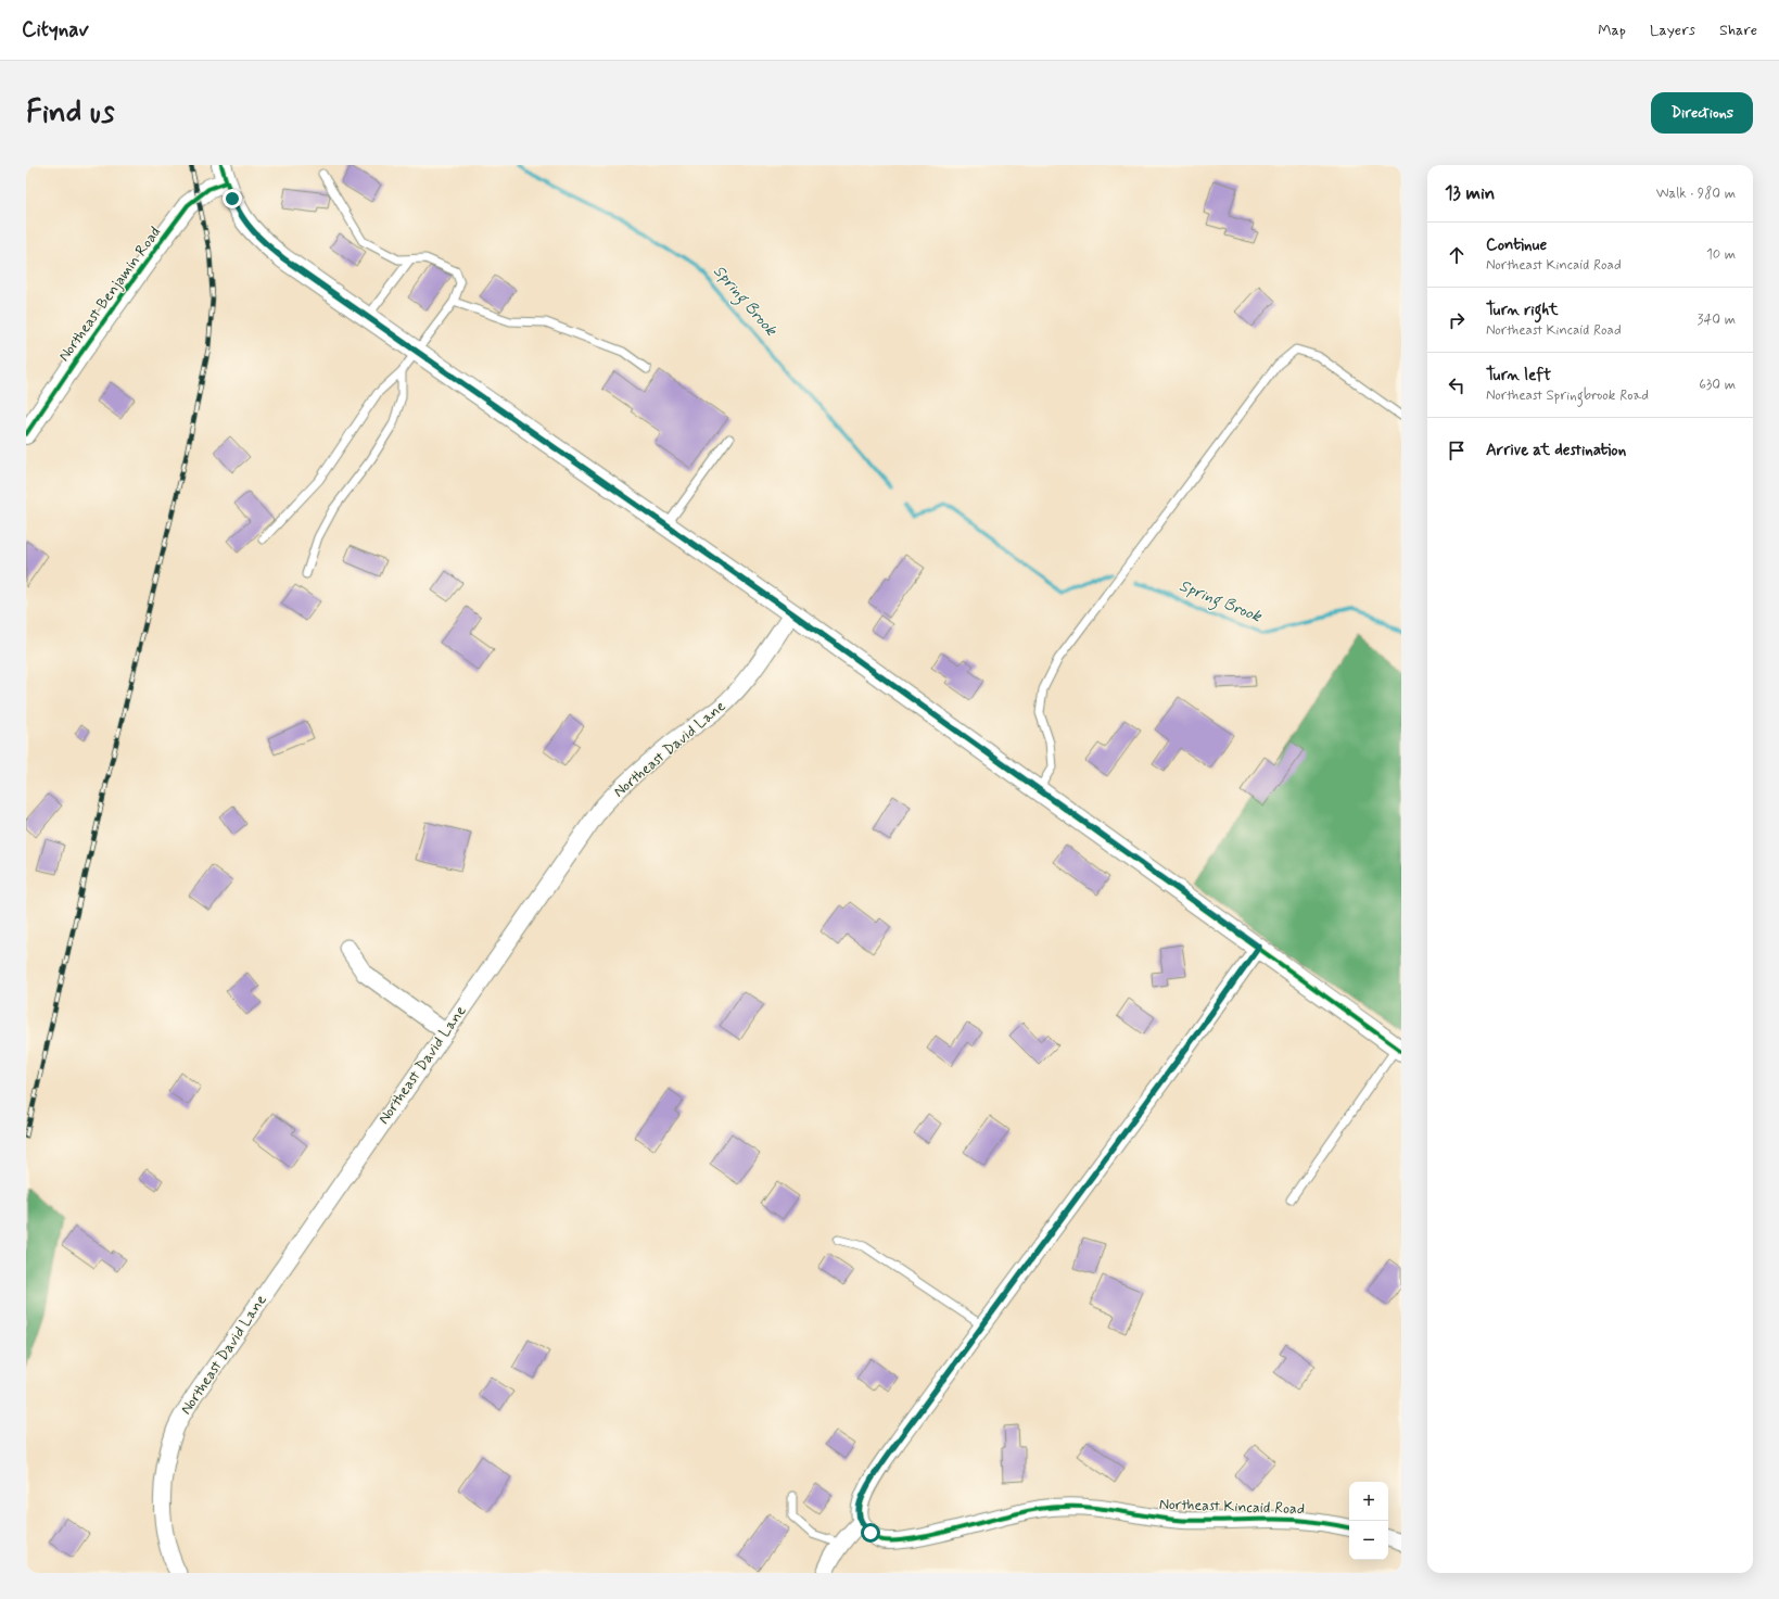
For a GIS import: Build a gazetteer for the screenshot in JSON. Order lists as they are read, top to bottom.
{
  "streets": {
    "street": ["Northeast Benjamin Road", "Northeast David Lane", "Northeast Kincaid Road"]
  },
  "water": ["Spring Brook"],
  "page": {
    "header": "Citynav",
    "nav": ["Map", "Layers", "Share"],
    "buttons": "Directions",
    "title": "Find us",
    "heading": ["13 min", "Walk · 980 m"],
    "list": [
      ["Continue", "Northeast Kincaid Road", "10 m"],
      ["Turn right", "Northeast Kincaid Road", "340 m"],
      ["Turn left", "Northeast Springbrook Road", "630 m"],
      "Arrive at destination"
    ],
    "map_buttons": ["+", "−"]
  }
}
